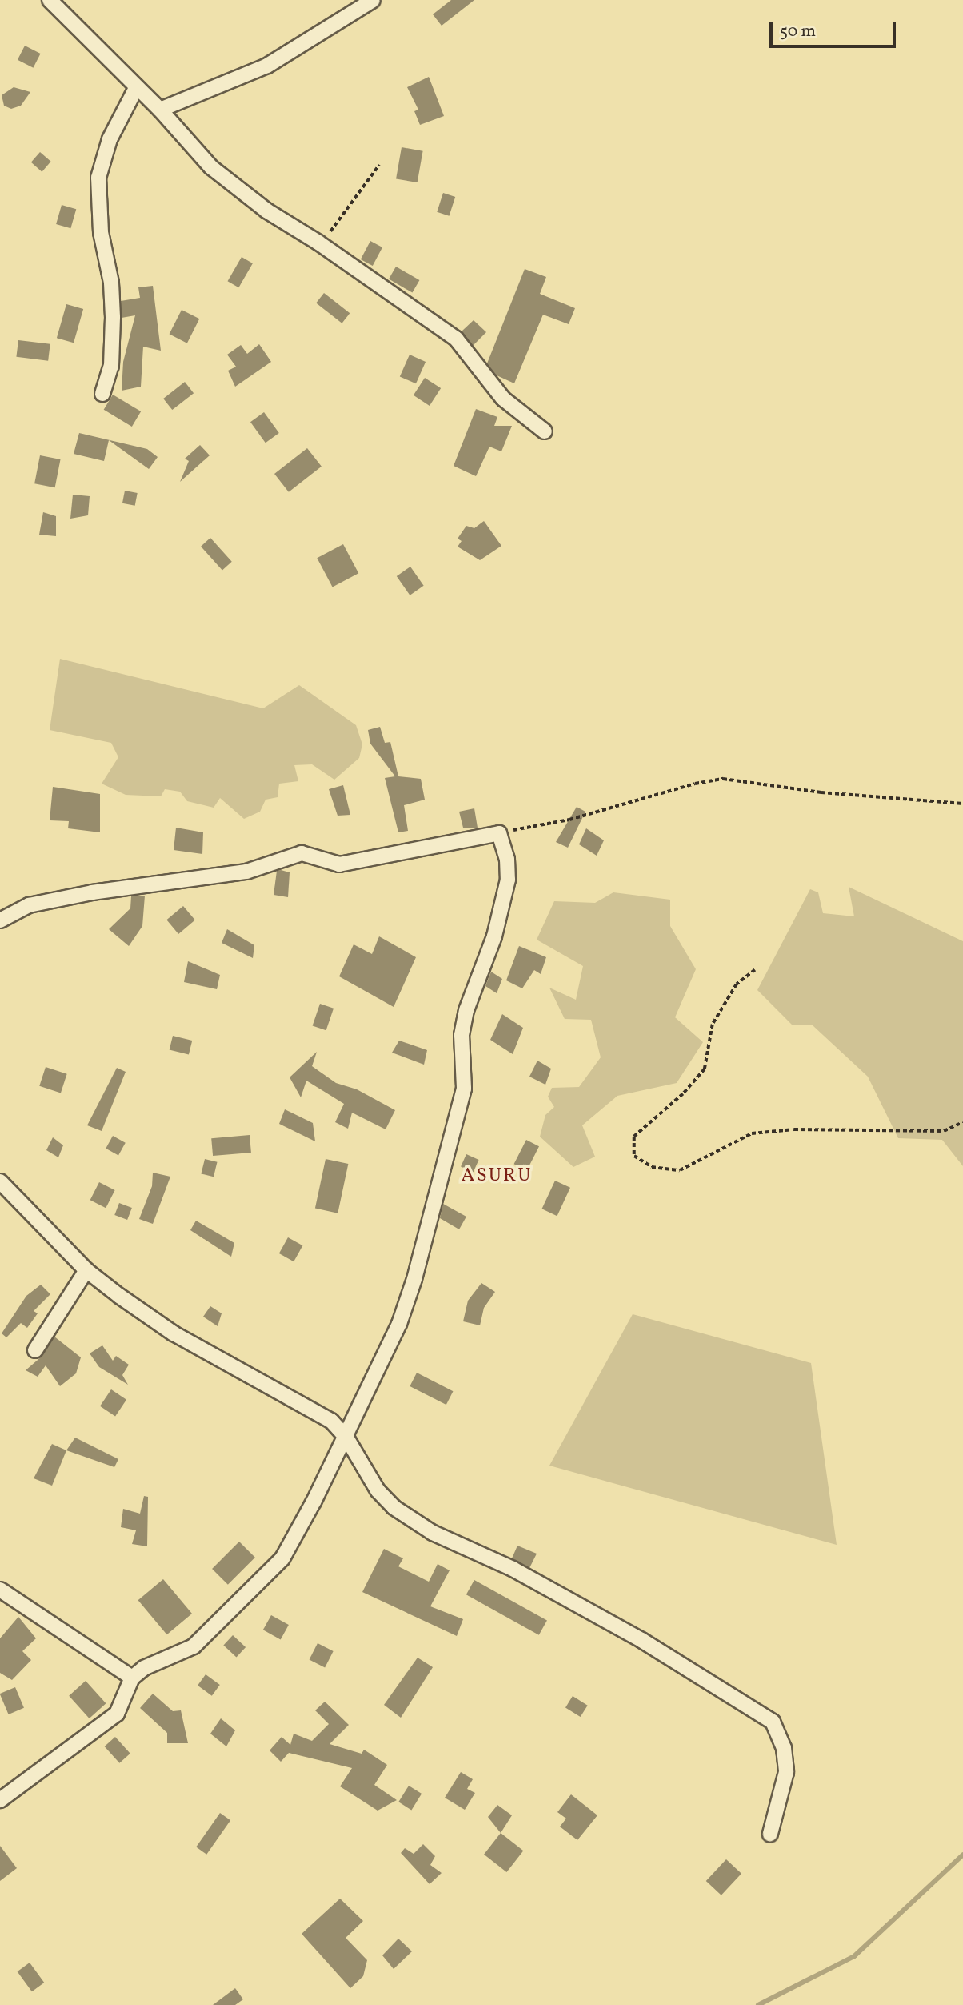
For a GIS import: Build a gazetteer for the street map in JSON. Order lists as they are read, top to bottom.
{
  "districts": ["ASURU"],
  "scale_bar": "50 m"
}
